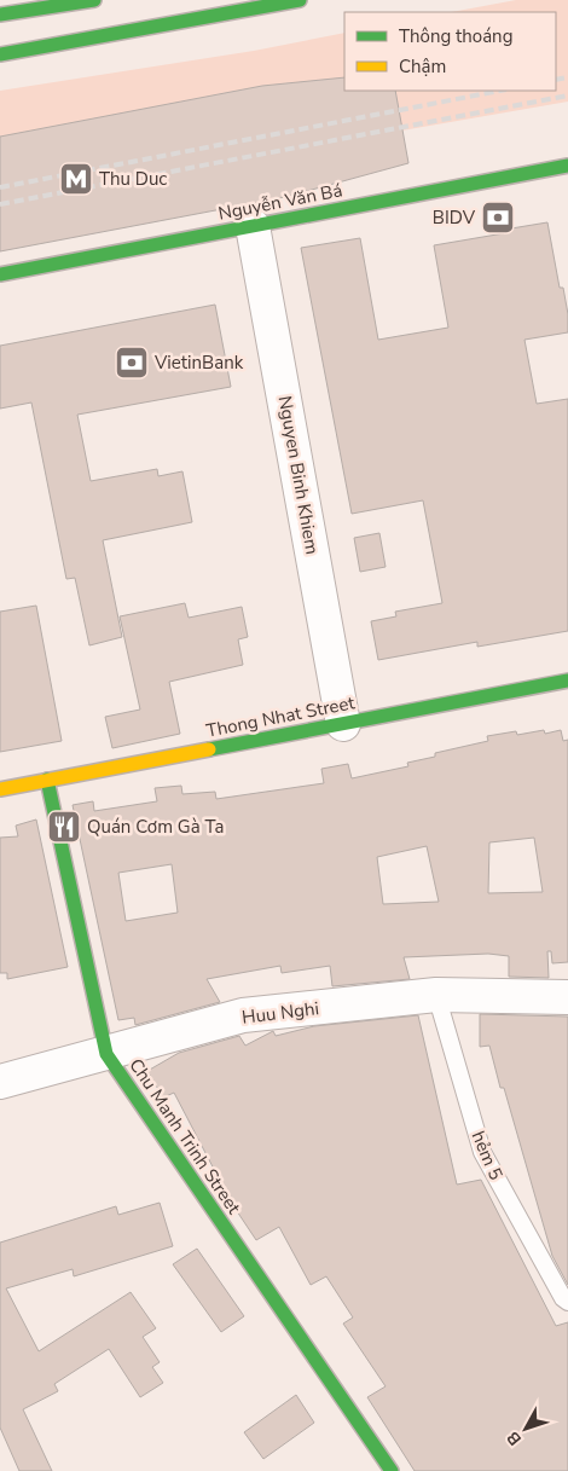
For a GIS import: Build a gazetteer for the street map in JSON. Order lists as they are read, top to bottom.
{
  "streets": {
    "main road": ["Nguyễn Văn Bá", "Thong Nhat Street", "Chu Manh Trinh Street"],
    "street": ["Nguyen Binh Khiem", "Huu Nghi"],
    "lane": ["hẻm 5"]
  },
  "crossings": [
    ["Nguyễn Văn Bá", "Nguyen Binh Khiem"],
    ["Nguyen Binh Khiem", "Thong Nhat Street"],
    ["Thong Nhat Street", "Chu Manh Trinh Street"],
    ["Huu Nghi", "Chu Manh Trinh Street"],
    ["Huu Nghi", "hẻm 5"]
  ],
  "places": {
    "metro station": ["Thu Duc"],
    "bank": ["BIDV", "VietinBank"],
    "restaurant": ["Quán Cơm Gà Ta"]
  },
  "legend": ["Thông thoáng", "Chậm"],
  "north": "bottom left"
}
